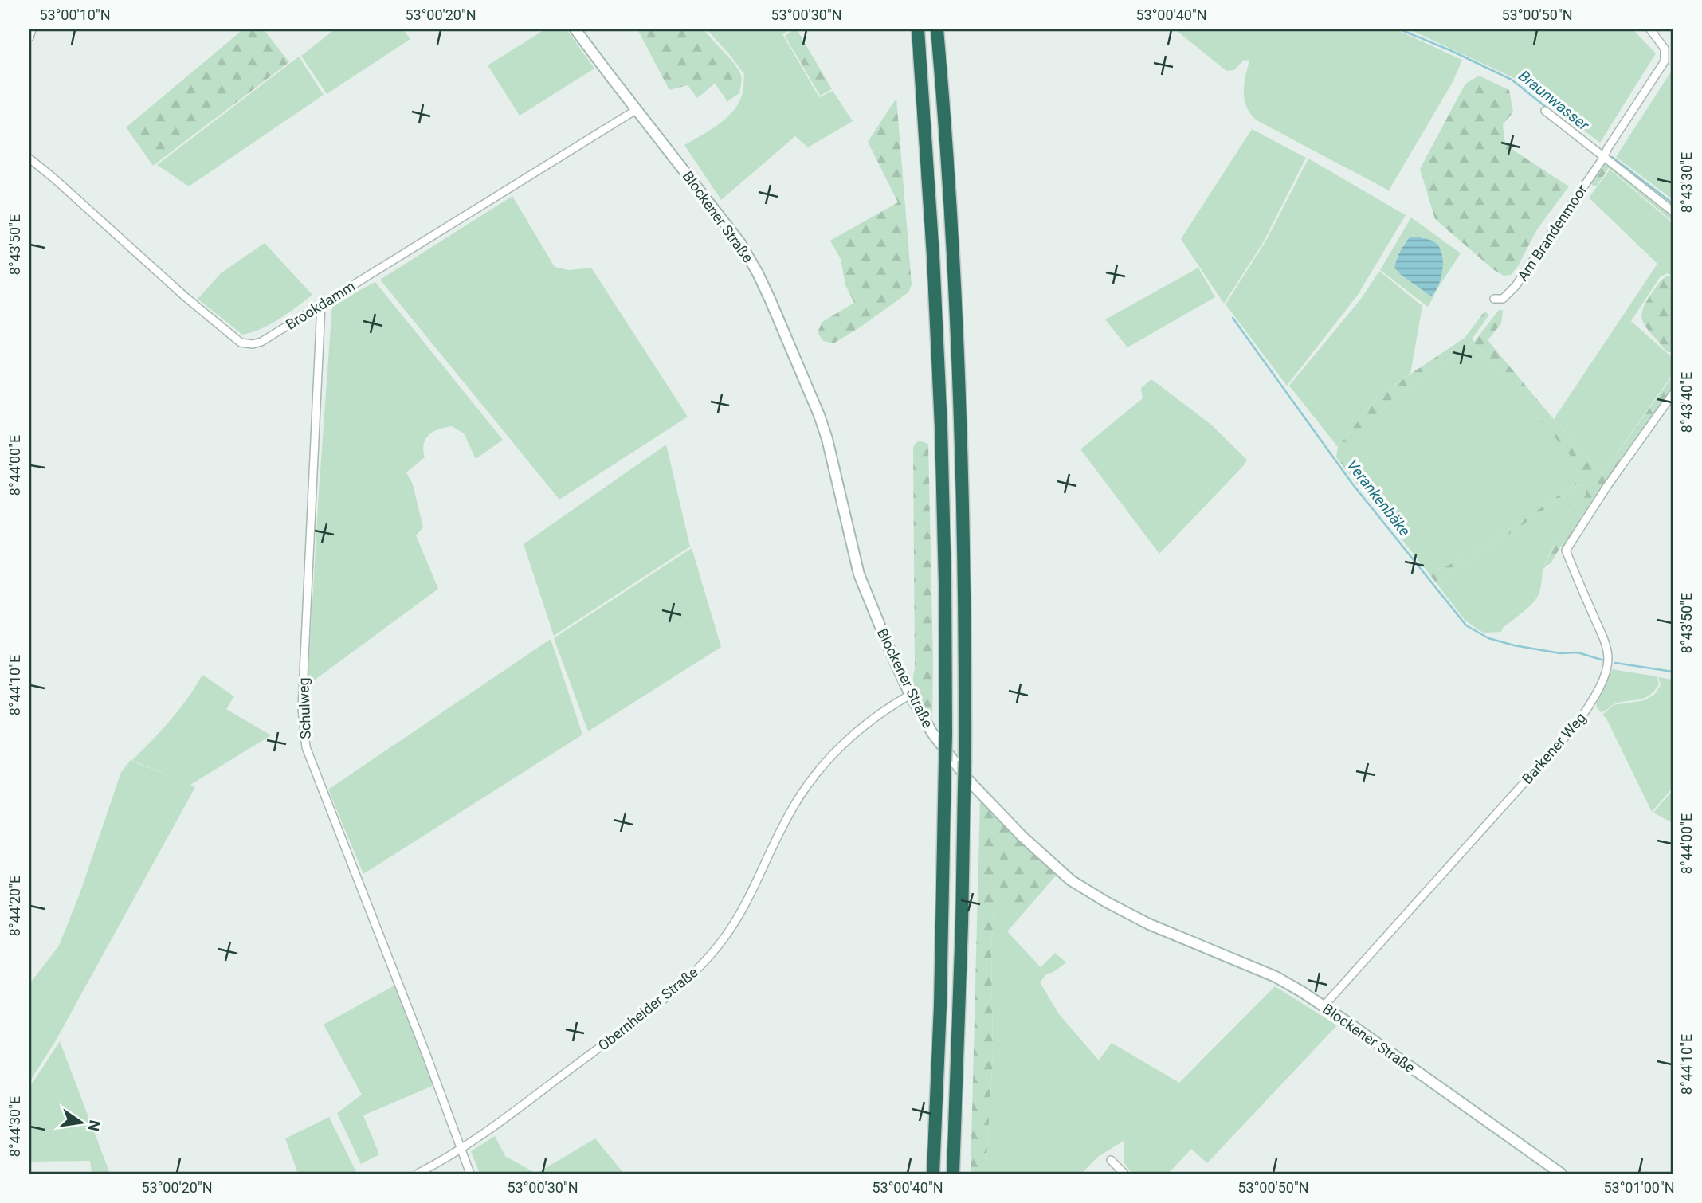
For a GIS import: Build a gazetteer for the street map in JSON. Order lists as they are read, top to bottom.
{
  "streets": {
    "street": [
      "Blockener Straße",
      "Am Brandenmoor",
      "Brookdamm",
      "Schulweg",
      "Barkener Weg",
      "Obernheider Straße"
    ]
  },
  "crossings": [
    ["Blockener Straße", "Brookdamm"],
    ["Blockener Straße", "Barkener Weg"],
    ["Blockener Straße", "Obernheider Straße"],
    ["Brookdamm", "Schulweg"],
    ["Schulweg", "Obernheider Straße"]
  ],
  "water": ["Braunwasser", "Verankenbäke"],
  "north": "right",
  "coordinates": [
    "53°00'10\"N",
    "53°00'20\"N",
    "53°00'30\"N",
    "53°00'40\"N",
    "53°00'50\"N",
    "8°43'30\"E",
    "8°43'50\"E",
    "8°43'40\"E",
    "8°44'00\"E",
    "8°44'10\"E",
    "8°44'20\"E",
    "8°44'30\"E",
    "53°01'00\"N"
  ]
}
